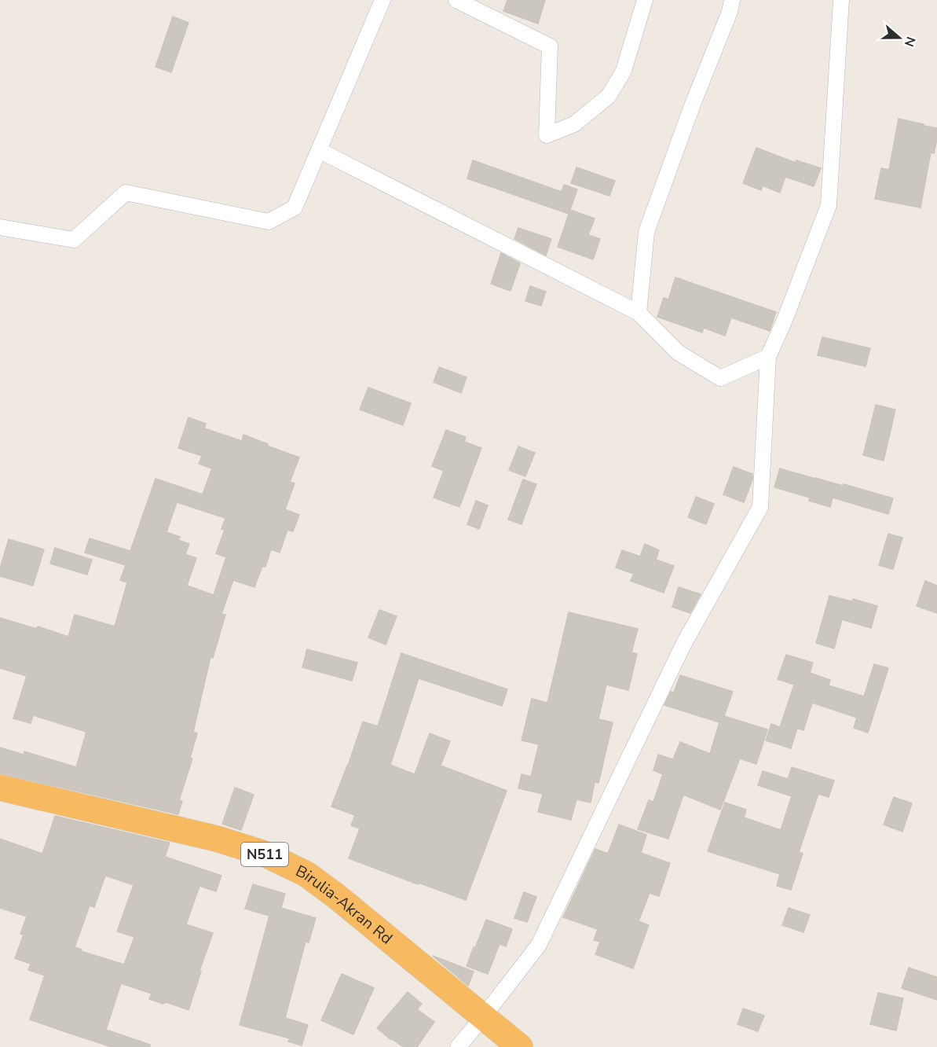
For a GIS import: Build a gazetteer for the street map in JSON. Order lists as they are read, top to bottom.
{
  "streets": {
    "highway": ["N511", "Birulia-Akran Rd"]
  },
  "north": "right"
}
